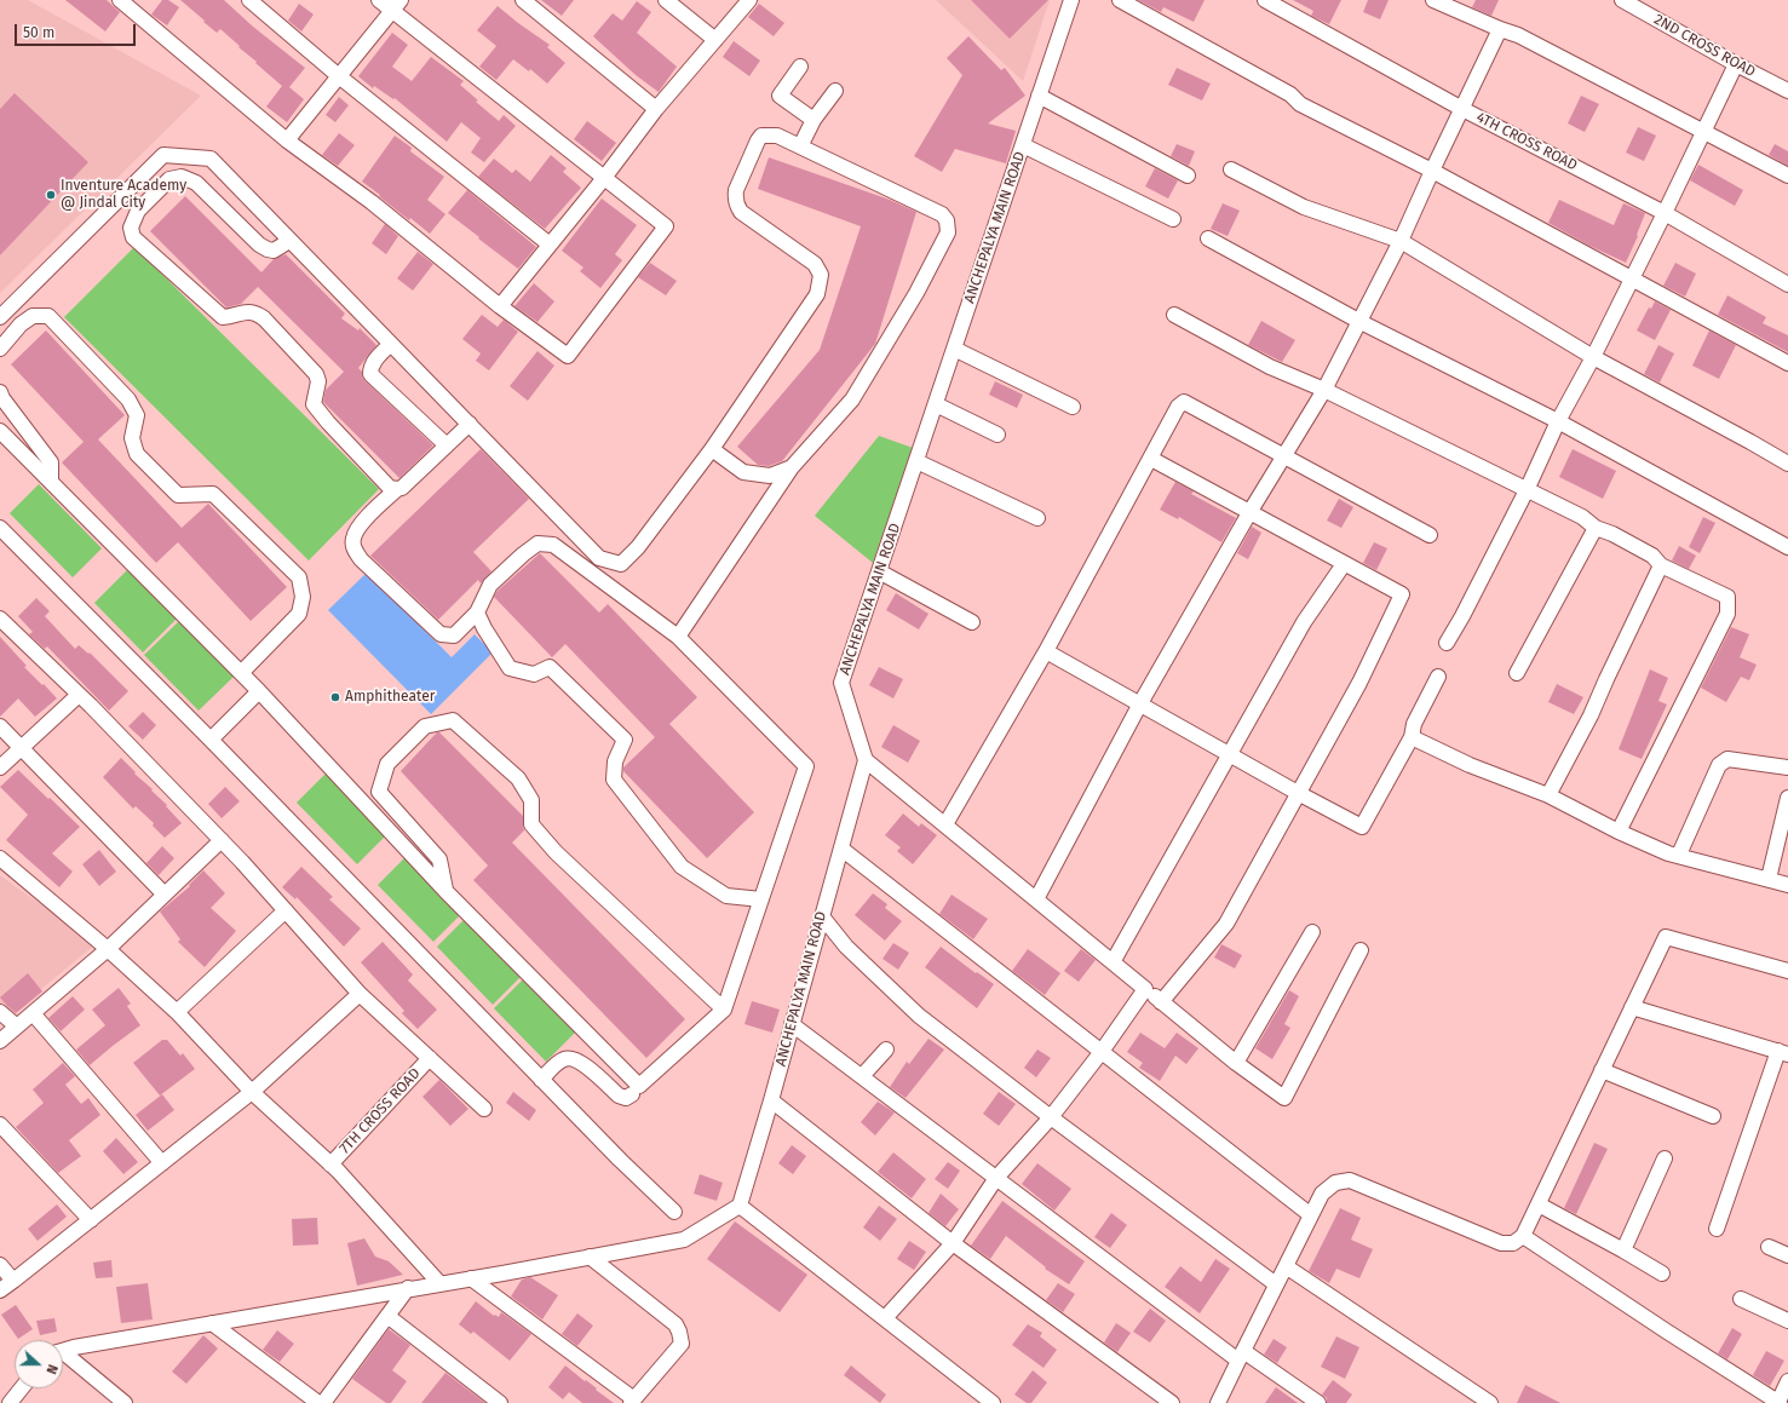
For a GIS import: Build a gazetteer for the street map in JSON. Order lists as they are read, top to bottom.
{
  "streets": {
    "street": [
      "2ND CROSS ROAD",
      "4TH CROSS ROAD",
      "ANCHEPALYA MAIN ROAD",
      "7TH CROSS ROAD"
    ]
  },
  "places": ["Inventure Academy @ Jindal City", "Amphitheater"],
  "scale_bar": "50 m",
  "north": "right"
}
